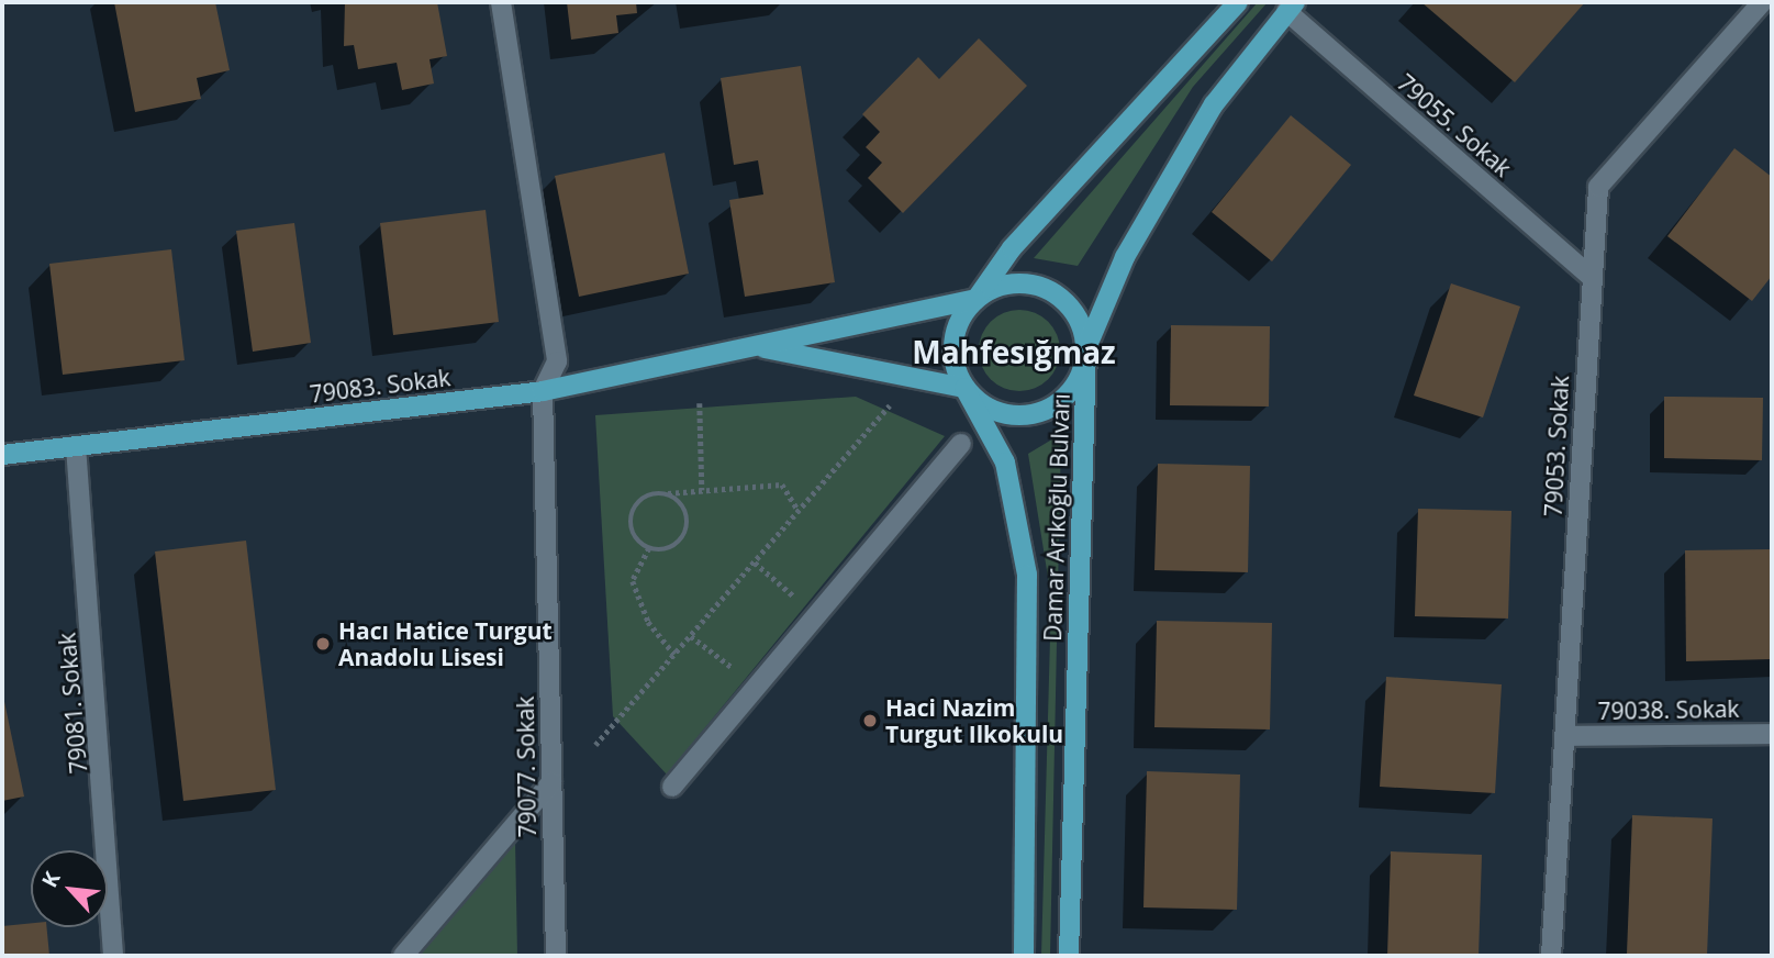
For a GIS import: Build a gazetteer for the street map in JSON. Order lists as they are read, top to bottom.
{
  "streets": {
    "main road": ["79083. Sokak", "Damar Arıkoğlu Bulvarı"],
    "street": [
      "79055. Sokak",
      "79053. Sokak",
      "79081. Sokak",
      "79038. Sokak",
      "79077. Sokak"
    ]
  },
  "crossings": [
    ["79055. Sokak", "79053. Sokak"],
    ["79055. Sokak", "Damar Arıkoğlu Bulvarı"],
    ["79083. Sokak", "Damar Arıkoğlu Bulvarı"],
    ["79083. Sokak", "79081. Sokak"],
    ["79083. Sokak", "79077. Sokak"],
    ["79053. Sokak", "79038. Sokak"]
  ],
  "districts": ["Mahfesığmaz"],
  "places": ["Hacı Hatice Turgut Anadolu Lisesi", "Haci Nazim Turgut Ilkokulu"],
  "north": "top left"
}
